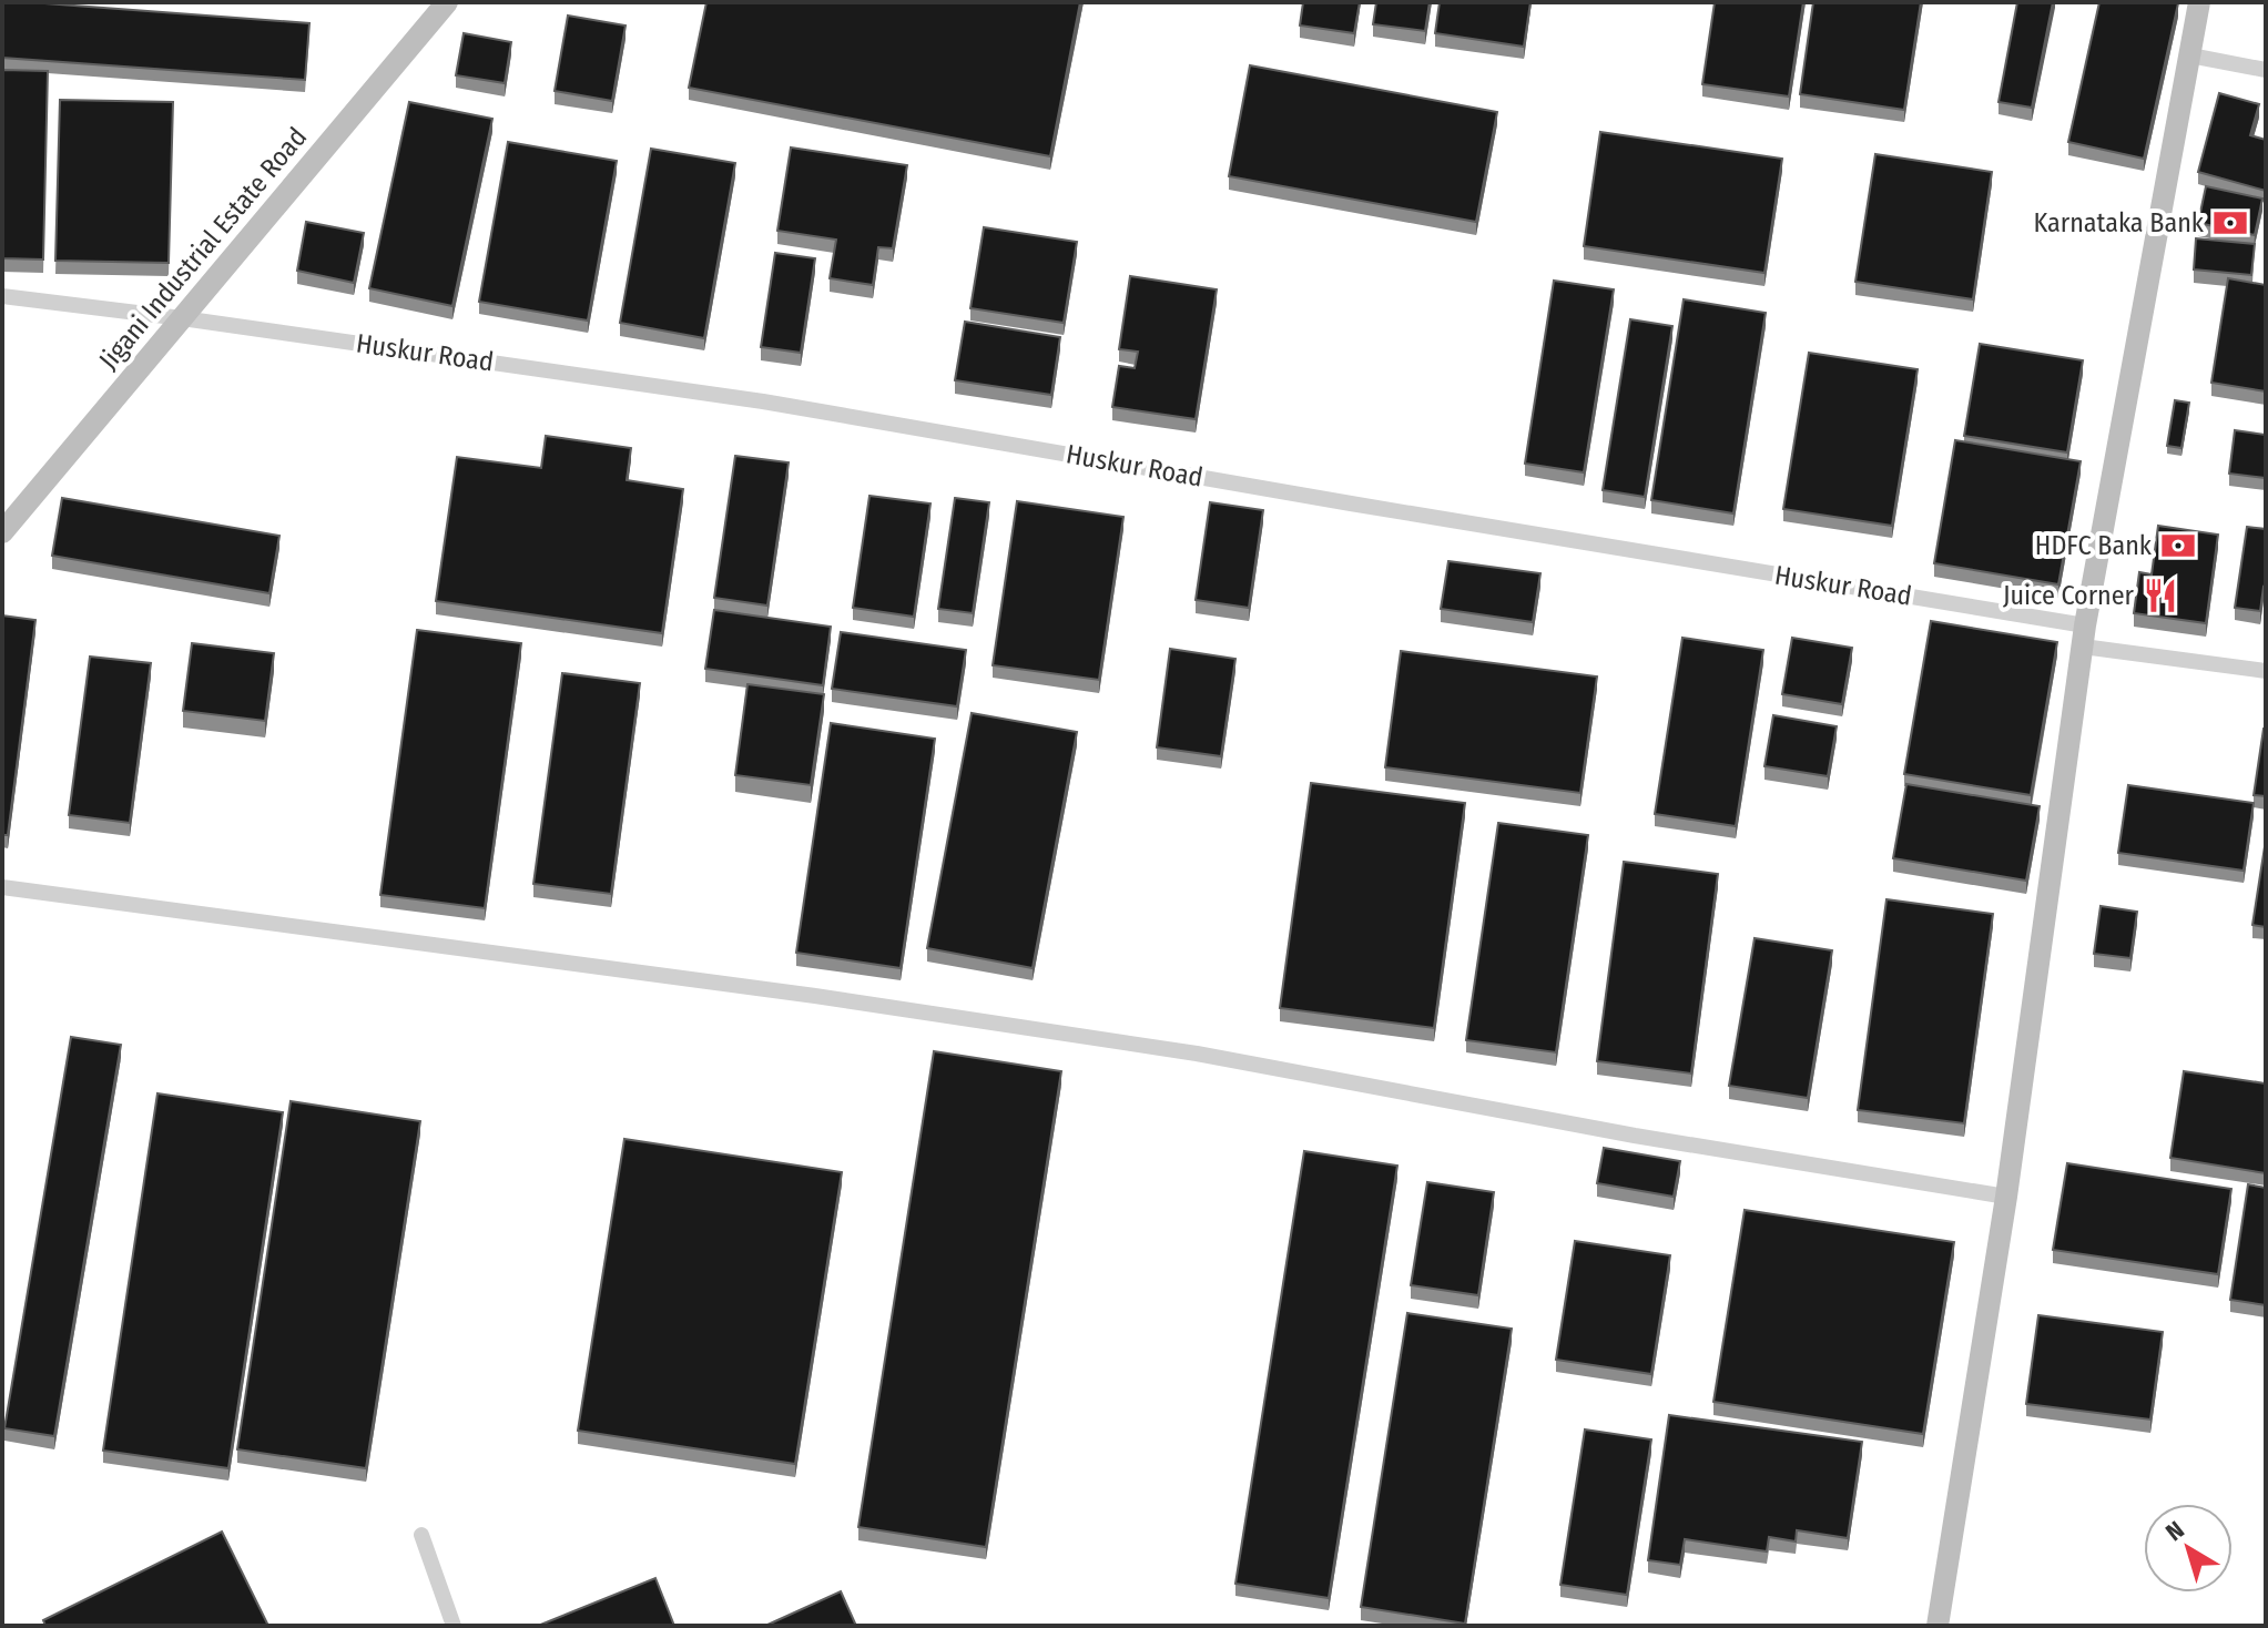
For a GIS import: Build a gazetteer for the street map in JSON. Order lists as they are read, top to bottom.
{
  "streets": {
    "street": ["Jigani Industrial Estate Road", "Huskur Road"]
  },
  "crossings": [
    ["Jigani Industrial Estate Road", "Huskur Road"]
  ],
  "places": {
    "bank": ["Karnataka Bank", "HDFC Bank"],
    "restaurant": ["Juice Corner"]
  },
  "north": "top left"
}
